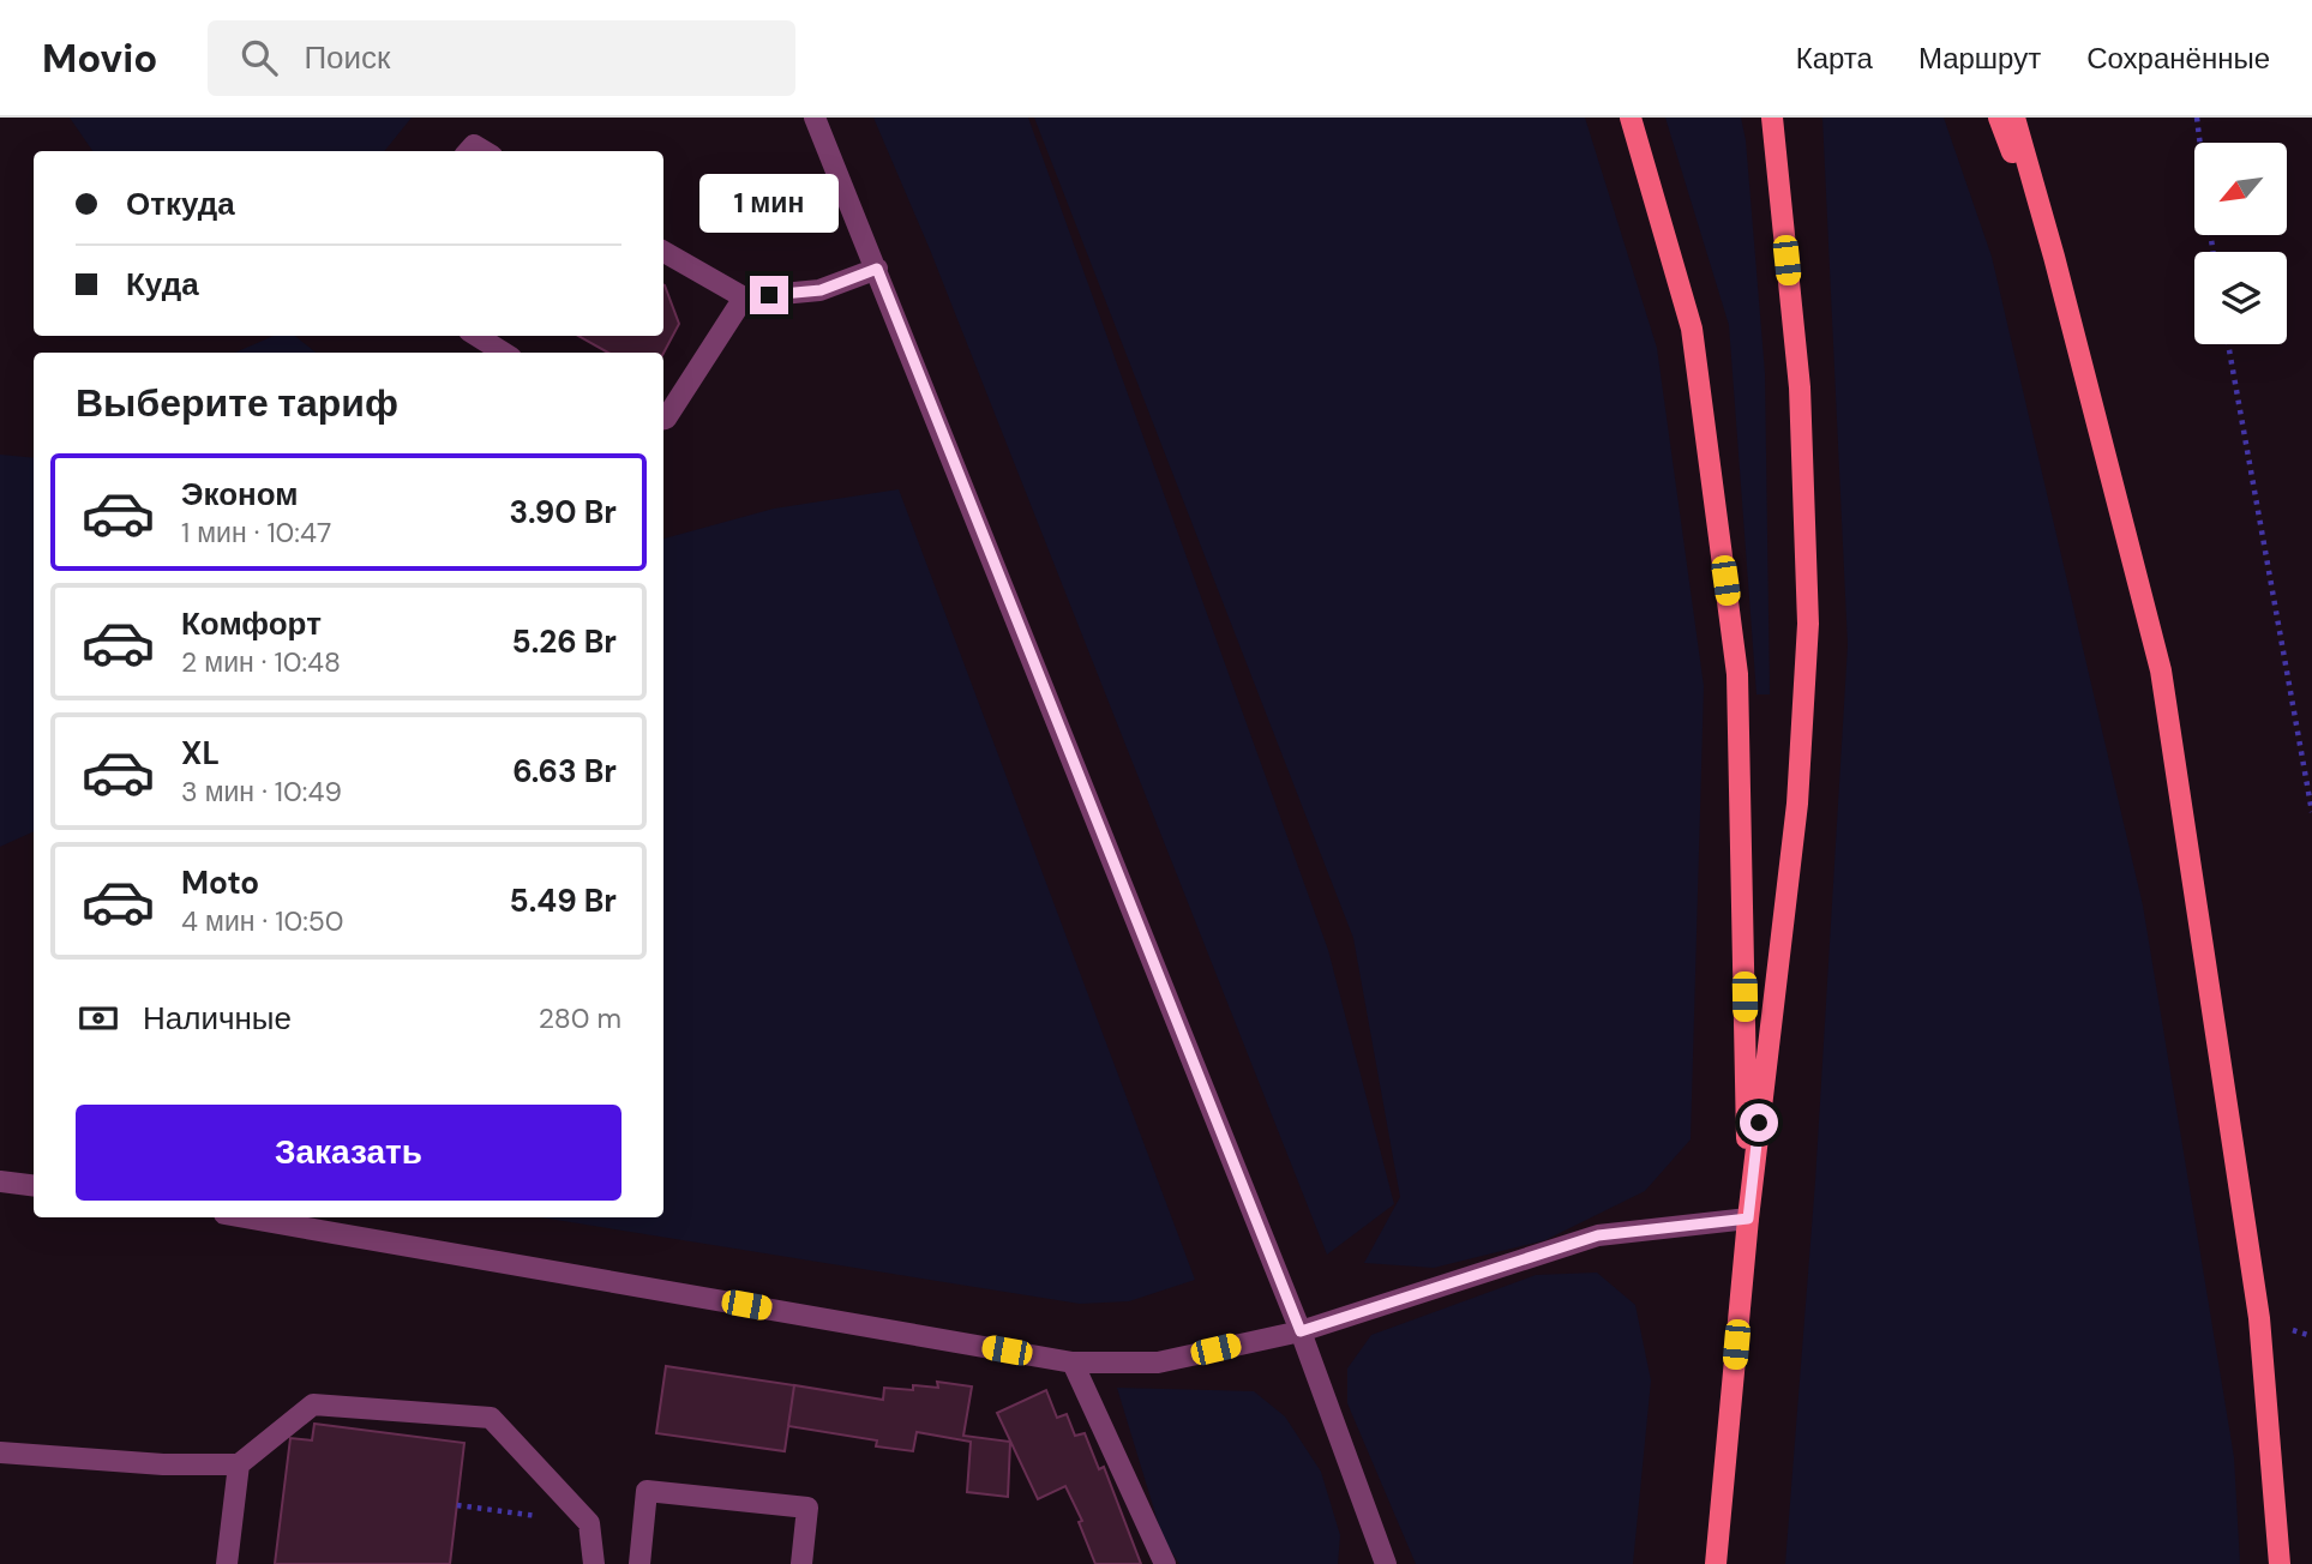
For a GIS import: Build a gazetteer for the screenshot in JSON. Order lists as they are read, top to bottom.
{
  "north": "bottom left",
  "page": {
    "header": "Movio",
    "search": "Поиск",
    "nav": ["Карта", "Маршрут", "Сохранённые"],
    "banner": ["Откуда", "Куда"],
    "bubble": "1 мин",
    "heading": "Выберите тариф",
    "list": [
      {
        "name": "Эконом",
        "note": "1 мин · 10:47",
        "value": "3.90 Br"
      },
      {
        "name": "Комфорт",
        "note": "2 мин · 10:48",
        "value": "5.26 Br"
      },
      {
        "name": "XL",
        "note": "3 мин · 10:49",
        "value": "6.63 Br"
      },
      {
        "name": "Moto",
        "note": "4 мин · 10:50",
        "value": "5.49 Br"
      }
    ],
    "pay": ["Наличные", "280 m"],
    "buttons": "Заказать"
  }
}
